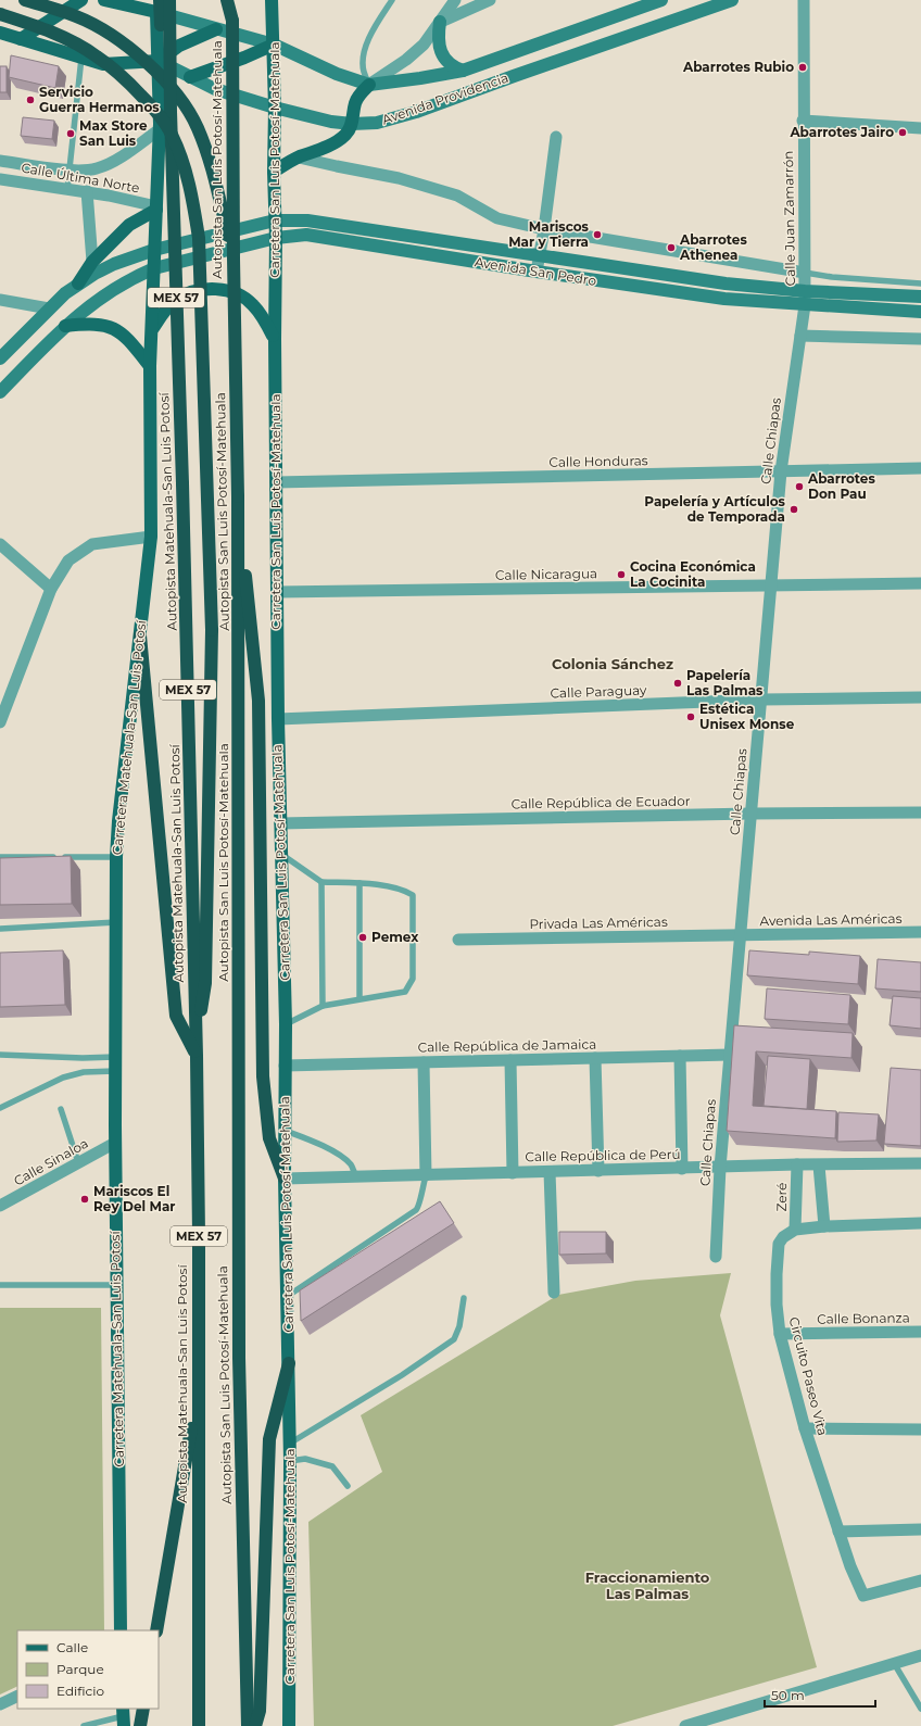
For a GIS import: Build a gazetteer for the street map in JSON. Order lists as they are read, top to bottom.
{
  "streets": {
    "highway": ["Autopista San Luis Potosí-Matehuala", "MEX 57", "Autopista Matehuala-San Luis Potosí"],
    "main road": ["Carretera San Luis Potosí-Matehuala", "Carretera Matehuala-San Luis Potosí"],
    "street": [
      "Avenida Providencia",
      "Calle Última Norte",
      "Calle Juan Zamarrón",
      "Avenida San Pedro",
      "Calle Chiapas",
      "Calle Honduras",
      "Calle Nicaragua",
      "Calle Paraguay",
      "Calle República de Ecuador",
      "Avenida Las Américas",
      "Privada Las Américas",
      "Calle República de Jamaica",
      "Calle República de Perú",
      "Calle Sinaloa",
      "Zeré",
      "Calle Bonanza",
      "Circuito Paseo Vita"
    ]
  },
  "crossings": [
    ["Avenida Providencia", "Carretera San Luis Potosí-Matehuala"],
    ["Avenida Providencia", "Carretera Matehuala-San Luis Potosí"],
    ["Carretera San Luis Potosí-Matehuala", "Avenida San Pedro"],
    ["Carretera San Luis Potosí-Matehuala", "Calle Honduras"],
    ["Carretera San Luis Potosí-Matehuala", "Calle Nicaragua"],
    ["Carretera San Luis Potosí-Matehuala", "Calle Paraguay"],
    ["Carretera San Luis Potosí-Matehuala", "Calle República de Ecuador"],
    ["Carretera San Luis Potosí-Matehuala", "Calle República de Jamaica"],
    ["Carretera San Luis Potosí-Matehuala", "Calle República de Perú"],
    ["Calle Última Norte", "Carretera Matehuala-San Luis Potosí"],
    ["Calle Juan Zamarrón", "Avenida San Pedro"],
    ["Calle Juan Zamarrón", "Calle Chiapas"],
    ["Avenida San Pedro", "Calle Chiapas"],
    ["Avenida San Pedro", "Carretera Matehuala-San Luis Potosí"],
    ["Calle Chiapas", "Calle Honduras"],
    ["Calle Chiapas", "Calle Nicaragua"],
    ["Calle Chiapas", "Calle Paraguay"],
    ["Calle Chiapas", "Calle República de Ecuador"],
    ["Calle Chiapas", "Avenida Las Américas"],
    ["Calle Chiapas", "Privada Las Américas"],
    ["Calle Chiapas", "Calle República de Jamaica"],
    ["Calle Chiapas", "Calle República de Perú"],
    ["Carretera Matehuala-San Luis Potosí", "Calle Sinaloa"],
    ["Avenida Las Américas", "Privada Las Américas"],
    ["Calle República de Perú", "Zeré"],
    ["Zeré", "Circuito Paseo Vita"],
    ["Calle Bonanza", "Circuito Paseo Vita"]
  ],
  "districts": ["Colonia Sánchez", "Fraccionamiento Las Palmas"],
  "places": [
    "Abarrotes Rubio",
    "Servicio Guerra Hermanos",
    "Abarrotes Jairo",
    "Max Store San Luis",
    "Mariscos Mar y Tierra",
    "Abarrotes Athenea",
    "Abarrotes Don Pau",
    "Papelería y Artículos de Temporada",
    "Cocina Económica La Cocinita",
    "Papelería Las Palmas",
    "Estética Unisex Monse",
    "Pemex",
    "Mariscos El Rey Del Mar"
  ],
  "legend": ["Calle", "Parque", "Edificio"],
  "scale_bar": "50 m"
}
